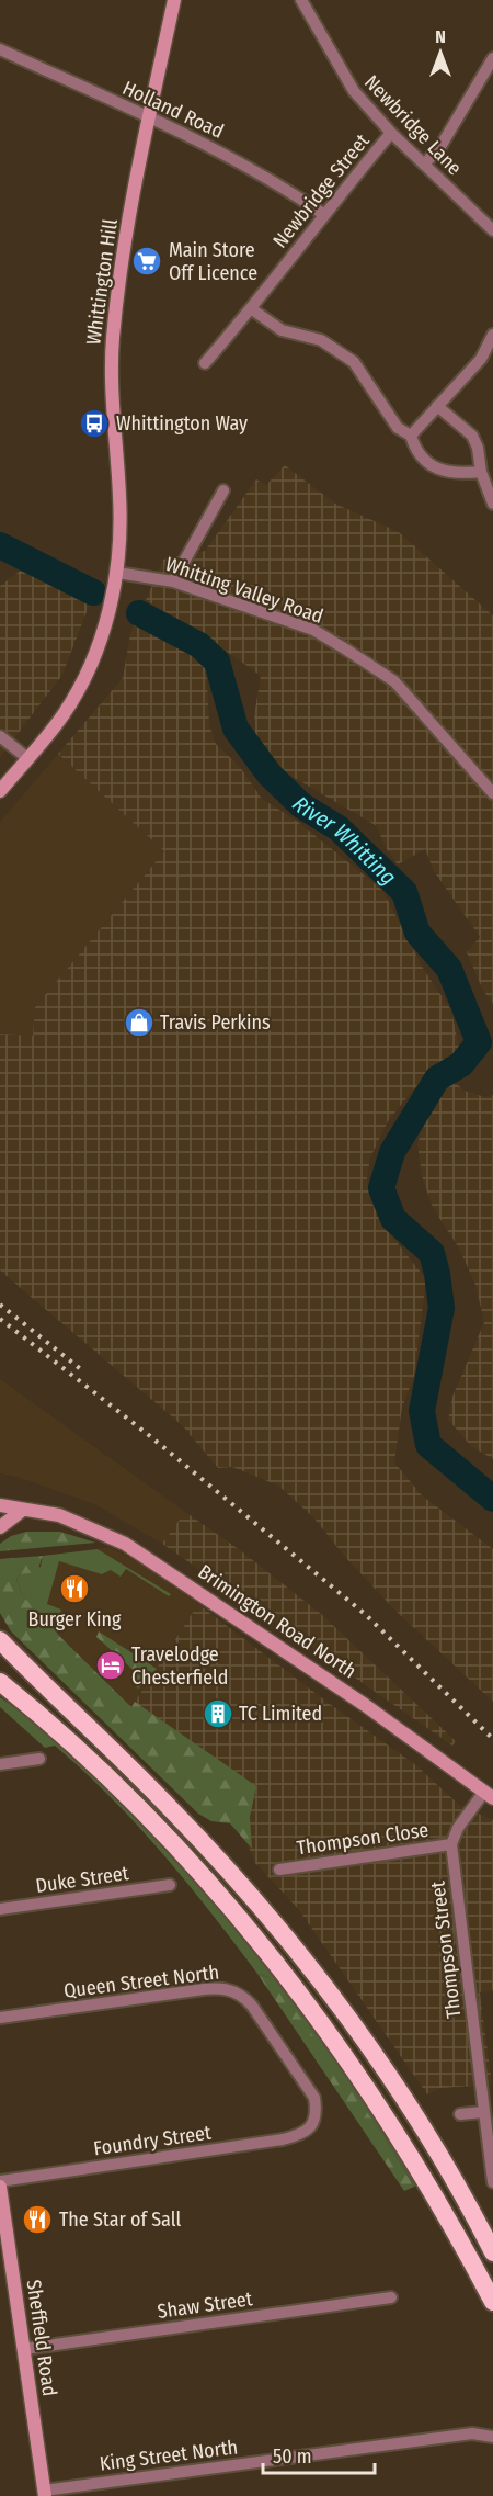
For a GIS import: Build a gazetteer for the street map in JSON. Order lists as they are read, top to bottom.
{
  "streets": {
    "main road": ["Whittington Hill", "Brimington Road North", "Sheffield Road"],
    "street": [
      "Holland Road",
      "Newbridge Lane",
      "Newbridge Street",
      "Whitting Valley Road",
      "Thompson Close",
      "Duke Street",
      "Thompson Street",
      "Queen Street North",
      "Foundry Street",
      "Shaw Street",
      "King Street North"
    ]
  },
  "crossings": [
    ["Holland Road", "Newbridge Street"],
    ["Holland Road", "Whittington Hill"],
    ["Newbridge Lane", "Newbridge Street"],
    ["Whittington Hill", "Whitting Valley Road"],
    ["Thompson Close", "Thompson Street"],
    ["Queen Street North", "Foundry Street"],
    ["Foundry Street", "Sheffield Road"],
    ["Shaw Street", "Sheffield Road"],
    ["Sheffield Road", "King Street North"]
  ],
  "water": ["River Whitting"],
  "places": {
    "supermarket": ["Main Store Off Licence"],
    "bus stop": ["Whittington Way"],
    "shop": ["Travis Perkins"],
    "restaurant": ["Burger King", "The Star of Sall"],
    "hotel": ["Travelodge Chesterfield"],
    "building": ["TC Limited"]
  },
  "scale_bar": "50 m",
  "north": "top"
}
